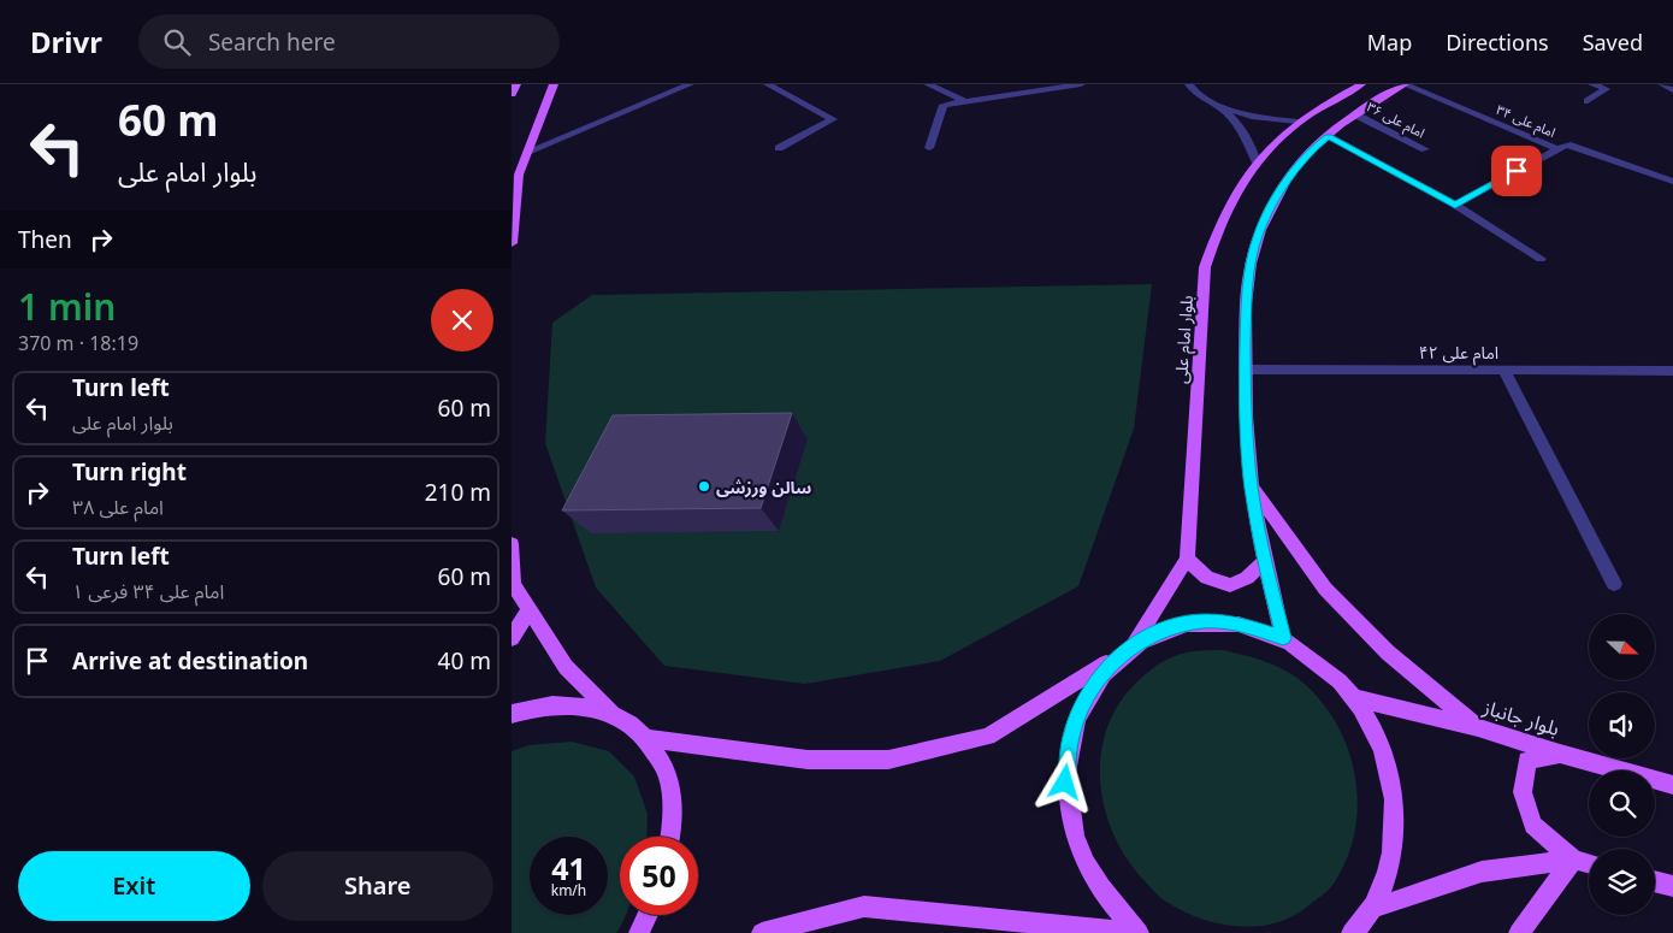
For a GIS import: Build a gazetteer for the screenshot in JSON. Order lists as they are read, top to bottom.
{
  "streets": {
    "main road": ["بلوار امام علی", "بلوار جانباز"],
    "street": ["امام علی ۳۶", "امام علی ۳۴", "امام علی ۴۲"]
  },
  "places": ["سالن ورزشی"],
  "north": "right",
  "page": {
    "header": "Drivr",
    "search": "Search here",
    "nav": ["Map", "Directions", "Saved"],
    "turn": ["60 m", "بلوار امام علی"],
    "then": "Then",
    "heading": ["1 min", "370 m · 18:19"],
    "list": [
      {
        "name": "Turn left",
        "note": "بلوار امام علی",
        "value": "60 m"
      },
      {
        "name": "Turn right",
        "note": "امام علی ۳۸",
        "value": "210 m"
      },
      {
        "name": "Turn left",
        "note": "امام علی ۳۴ فرعی ۱",
        "value": "60 m"
      },
      {
        "name": "Arrive at destination",
        "value": "40 m"
      }
    ],
    "speed": "41 km/h",
    "limit": "50",
    "buttons": ["Exit", "Share"]
  }
}
